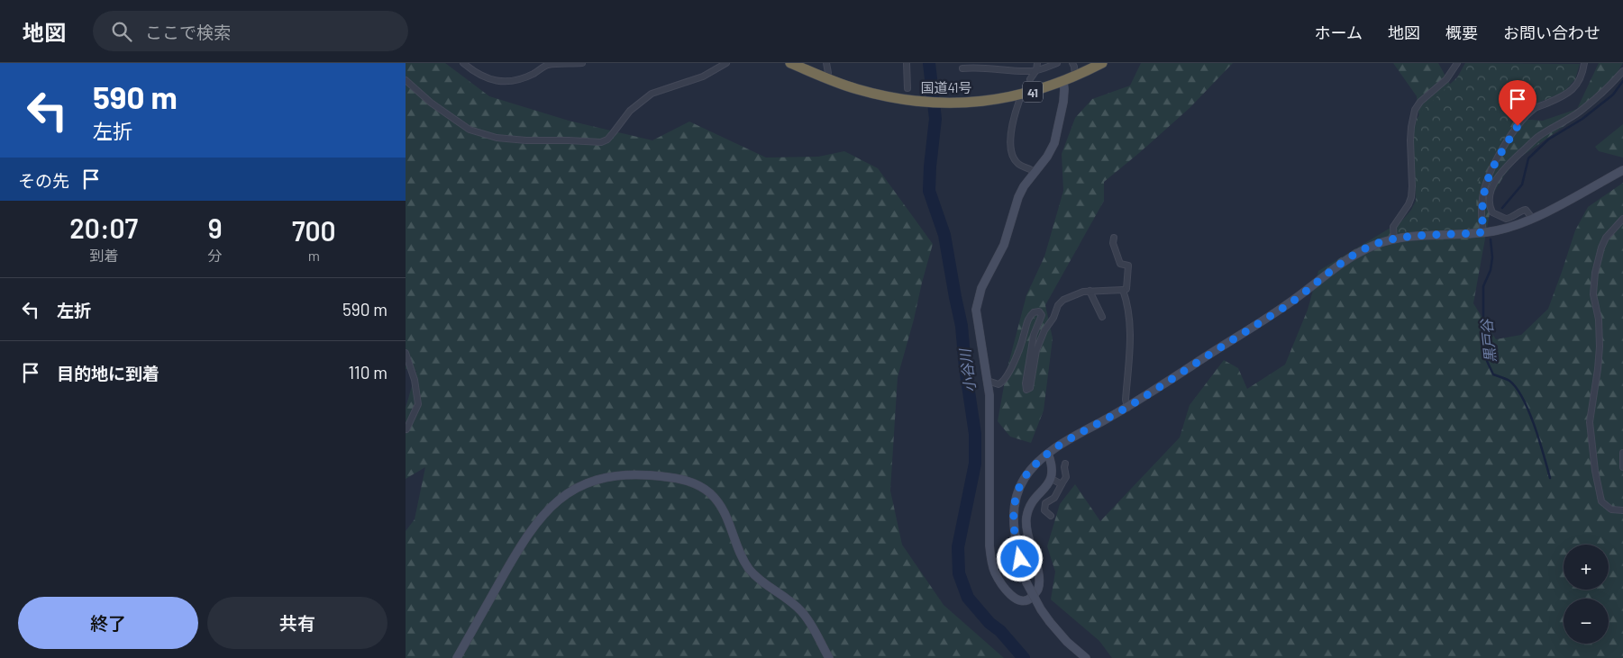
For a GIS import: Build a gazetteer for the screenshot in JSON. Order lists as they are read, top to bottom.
{
  "streets": {
    "highway": ["国道41号", "41"]
  },
  "water": ["黒戸谷", "小谷川"],
  "page": {
    "header": "地図",
    "search": "ここで検索",
    "nav": [
      "ホーム",
      "地図",
      "概要",
      "お問い合わせ"
    ],
    "turn": ["590 m", "左折"],
    "then": "その先",
    "eta": [
      "20:07",
      "到着",
      "9",
      "分",
      "700",
      "m"
    ],
    "list": [
      {
        "name": "左折",
        "value": "590 m"
      },
      {
        "name": "目的地に到着",
        "value": "110 m"
      }
    ],
    "map_buttons": ["+", "−"],
    "buttons": ["終了", "共有"]
  }
}
